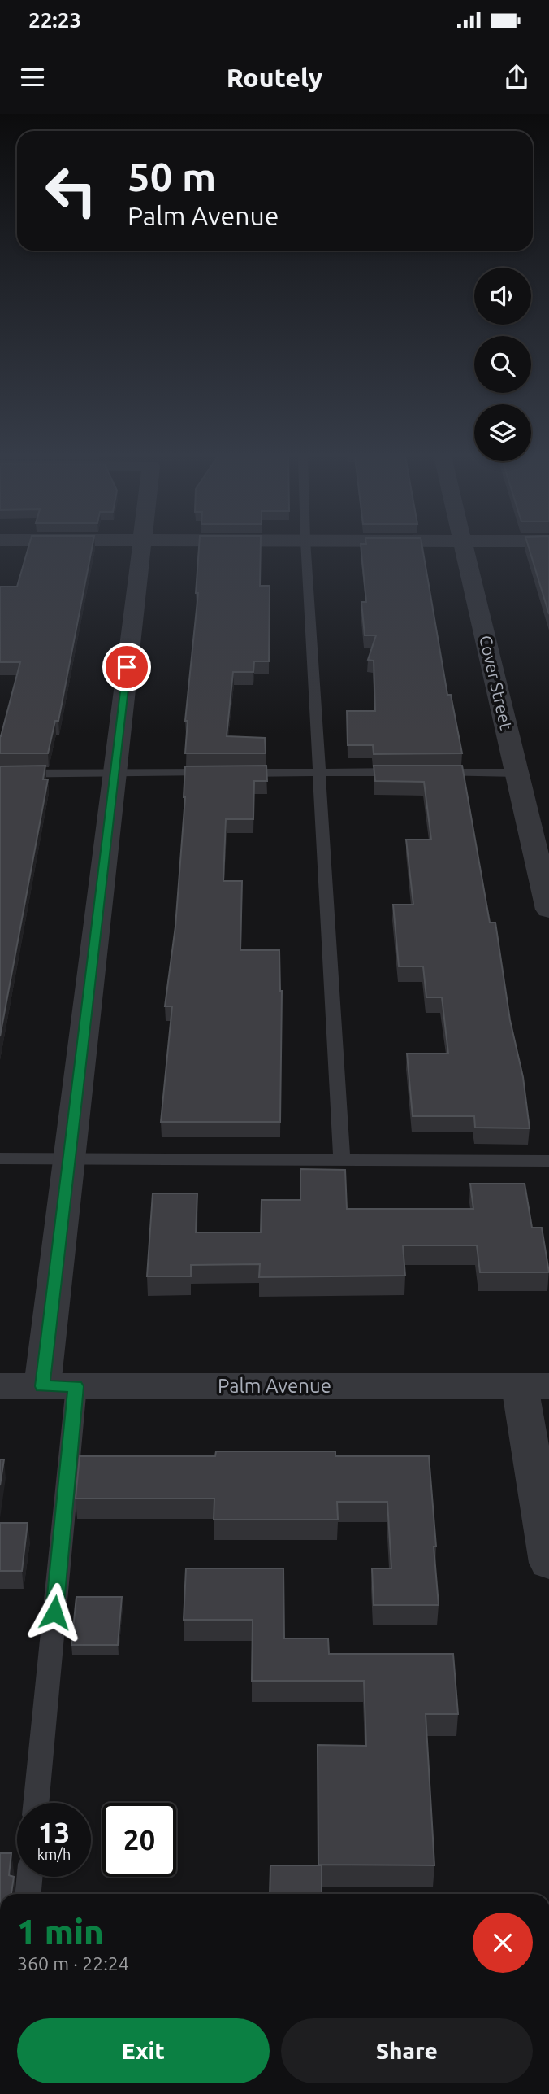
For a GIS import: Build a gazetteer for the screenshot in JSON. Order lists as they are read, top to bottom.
{
  "streets": {
    "street": ["Cover Street", "Palm Avenue"]
  },
  "page": {
    "status": "22:23",
    "header": "Routely",
    "turn": ["50 m", "Palm Avenue"],
    "speed": "13 km/h",
    "limit": "20",
    "heading": ["1 min", "360 m · 22:24"],
    "buttons": ["Exit", "Share"]
  }
}
